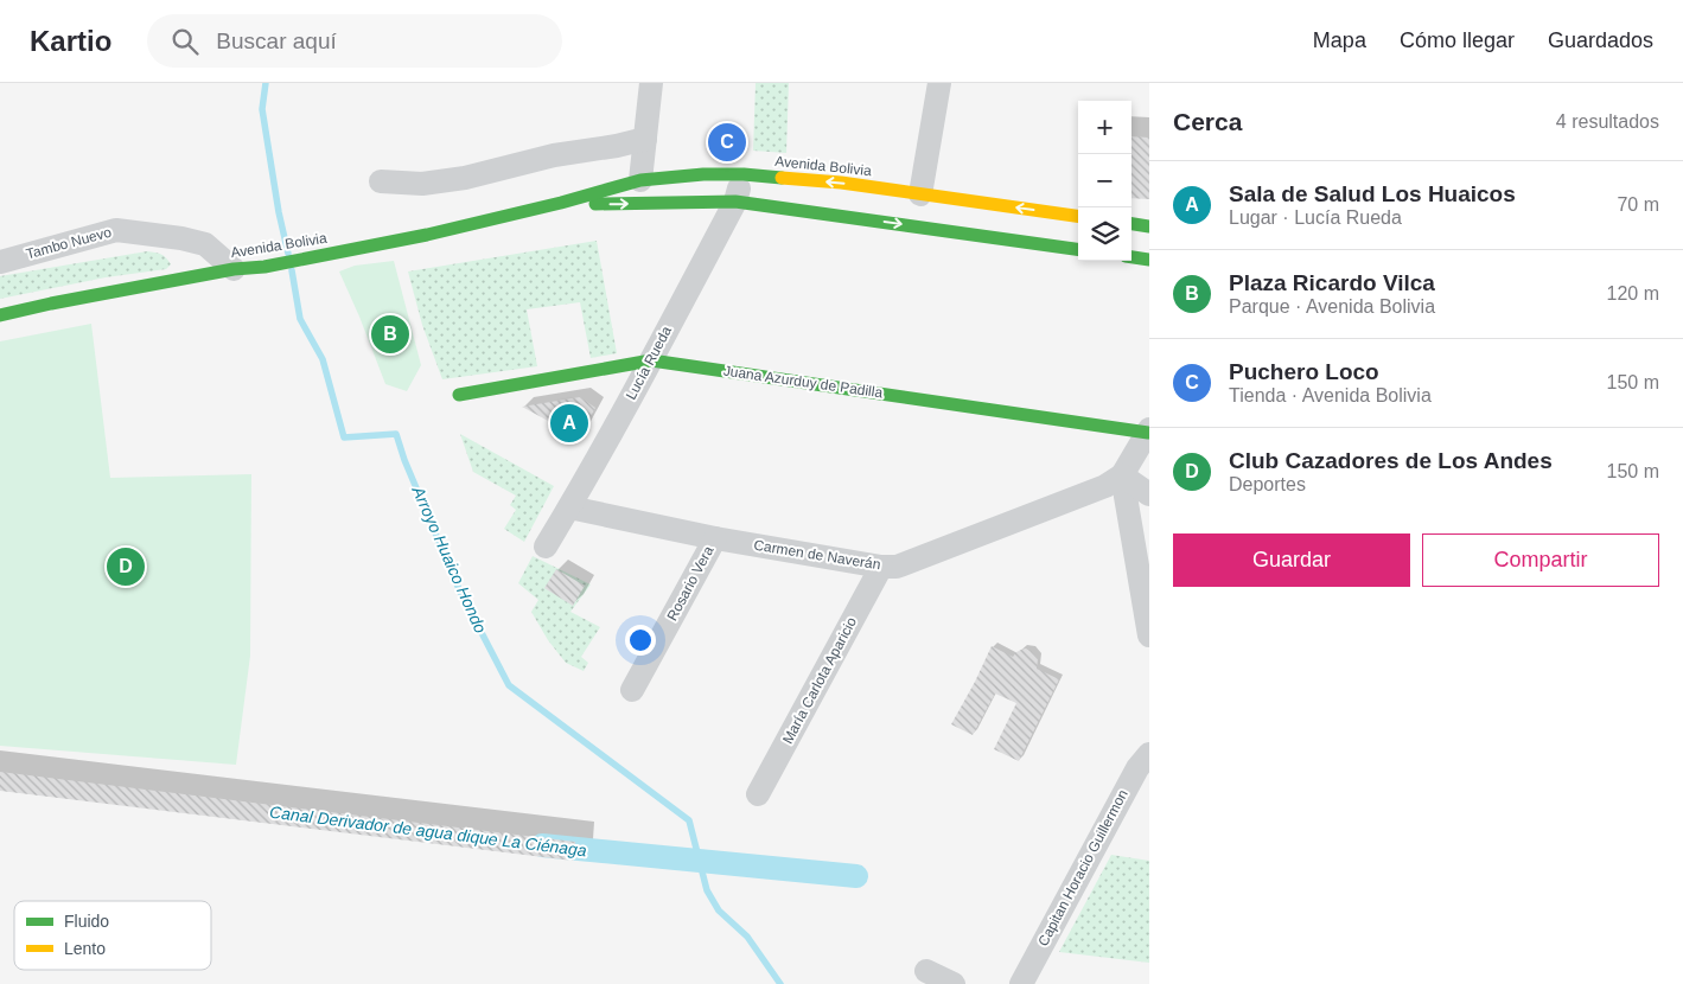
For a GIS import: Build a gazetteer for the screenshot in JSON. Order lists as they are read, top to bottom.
{
  "streets": {
    "street": [
      "Avenida Bolivia",
      "Tambo Nuevo",
      "Lucía Rueda",
      "Juana Azurduy de Padilla",
      "Carmen de Naverán",
      "Rosario Vera",
      "María Carlota Aparicio",
      "Capitan Horacio Guillermon"
    ]
  },
  "crossings": [
    ["Avenida Bolivia", "Tambo Nuevo"],
    ["Avenida Bolivia", "Lucía Rueda"],
    ["Lucía Rueda", "Juana Azurduy de Padilla"],
    ["Lucía Rueda", "Carmen de Naverán"],
    ["Carmen de Naverán", "Rosario Vera"],
    ["Carmen de Naverán", "María Carlota Aparicio"]
  ],
  "water": ["Arroyo Huaico Hondo", "Canal Derivador de agua dique La Ciénaga"],
  "legend": ["Fluido", "Lento"],
  "page": {
    "header": "Kartio",
    "search": "Buscar aquí",
    "nav": ["Mapa", "Cómo llegar", "Guardados"],
    "heading": ["Cerca", "4 resultados"],
    "map_buttons": ["+", "−"],
    "pins": [
      "C",
      "B",
      "A",
      "D"
    ],
    "list": [
      {
        "mark": "A",
        "name": "Sala de Salud Los Huaicos",
        "note": "Lugar · Lucía Rueda",
        "value": "70 m"
      },
      {
        "mark": "B",
        "name": "Plaza Ricardo Vilca",
        "note": "Parque · Avenida Bolivia",
        "value": "120 m"
      },
      {
        "mark": "C",
        "name": "Puchero Loco",
        "note": "Tienda · Avenida Bolivia",
        "value": "150 m"
      },
      {
        "mark": "D",
        "name": "Club Cazadores de Los Andes",
        "note": "Deportes",
        "value": "150 m"
      }
    ],
    "buttons": ["Guardar", "Compartir"]
  }
}
